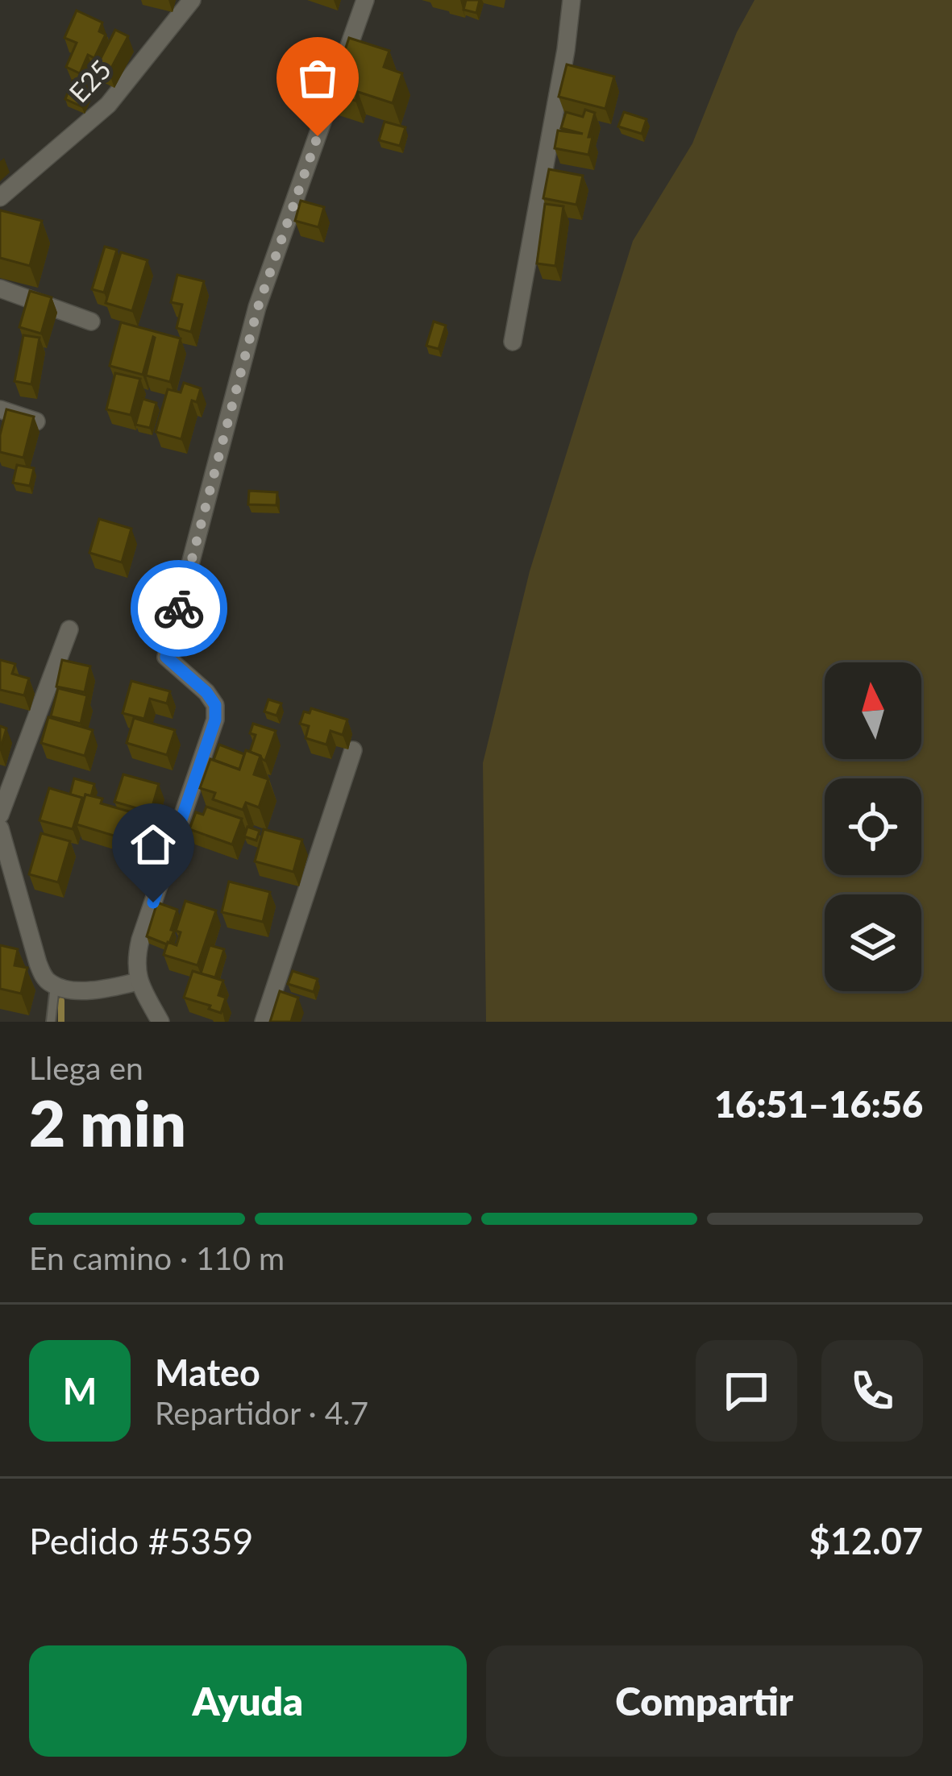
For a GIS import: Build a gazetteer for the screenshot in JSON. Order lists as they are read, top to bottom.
{
  "streets": {
    "street": ["E25"]
  },
  "north": "top",
  "page": {
    "heading": ["2 min", "Llega en", "16:51–16:56"],
    "panel": [
      "Mateo",
      "Repartidor · 4.7",
      "Pedido #5359",
      "$12.07"
    ],
    "bar": "En camino · 110 m",
    "round": "M",
    "buttons": ["Ayuda", "Compartir"]
  }
}
